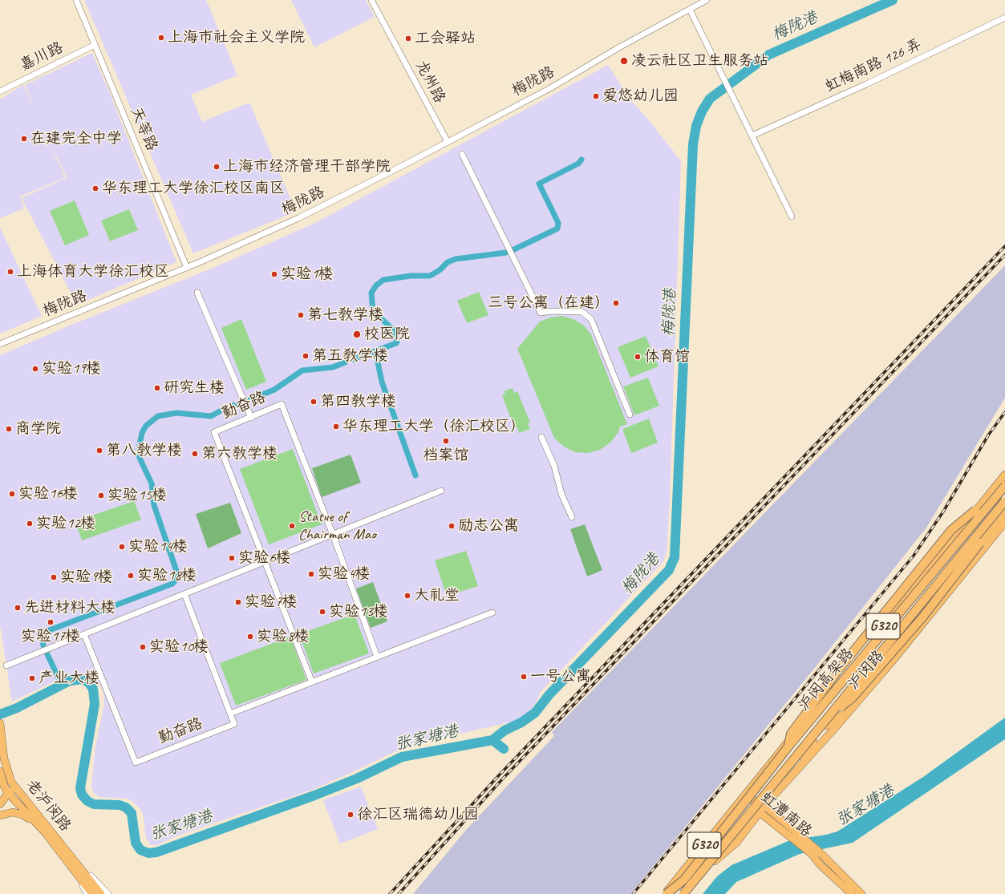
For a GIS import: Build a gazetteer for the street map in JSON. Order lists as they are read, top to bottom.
{
  "streets": {
    "highway": ["沪闵高架路"],
    "main road": [
      "G320",
      "沪闵路",
      "老沪闵路",
      "虹漕南路"
    ],
    "street": [
      "嘉川路",
      "虹梅南路 126 弄",
      "龙州路",
      "梅陇路",
      "天等路",
      "勤奋路"
    ]
  },
  "crossings": [
    ["嘉川路", "天等路"],
    ["龙州路", "梅陇路"],
    ["梅陇路", "天等路"],
    ["沪闵路", "沪闵高架路"],
    ["沪闵路", "虹漕南路"]
  ],
  "water": ["梅陇港", "张家塘港"],
  "places": [
    "上海市社会主义学院",
    "工会驿站",
    "凌云社区卫生服务站",
    "爱悠幼儿园",
    "在建完全中学",
    "上海市经济管理干部学院",
    "华东理工大学徐汇校区南区",
    "上海体育大学徐汇校区",
    "实验1楼",
    "三号公寓（在建）",
    "第七教学楼",
    "校医院",
    "第五教学楼",
    "体育馆",
    "实验19楼",
    "研究生楼",
    "第四教学楼",
    "华东理工大学（徐汇校区）",
    "商学院",
    "档案馆",
    "第八教学楼",
    "第六教学楼",
    "实验16楼",
    "实验15楼",
    "实验12楼",
    "Statue of Chairman Mao",
    "励志公寓",
    "实验14楼",
    "实验6楼",
    "实验4楼",
    "实验18楼",
    "实验9楼",
    "大礼堂",
    "实验7楼",
    "先进材料大楼",
    "实验13楼",
    "实验17楼",
    "实验8楼",
    "实验10楼",
    "一号公寓",
    "产业大楼",
    "徐汇区瑞德幼儿园"
  ]
}
